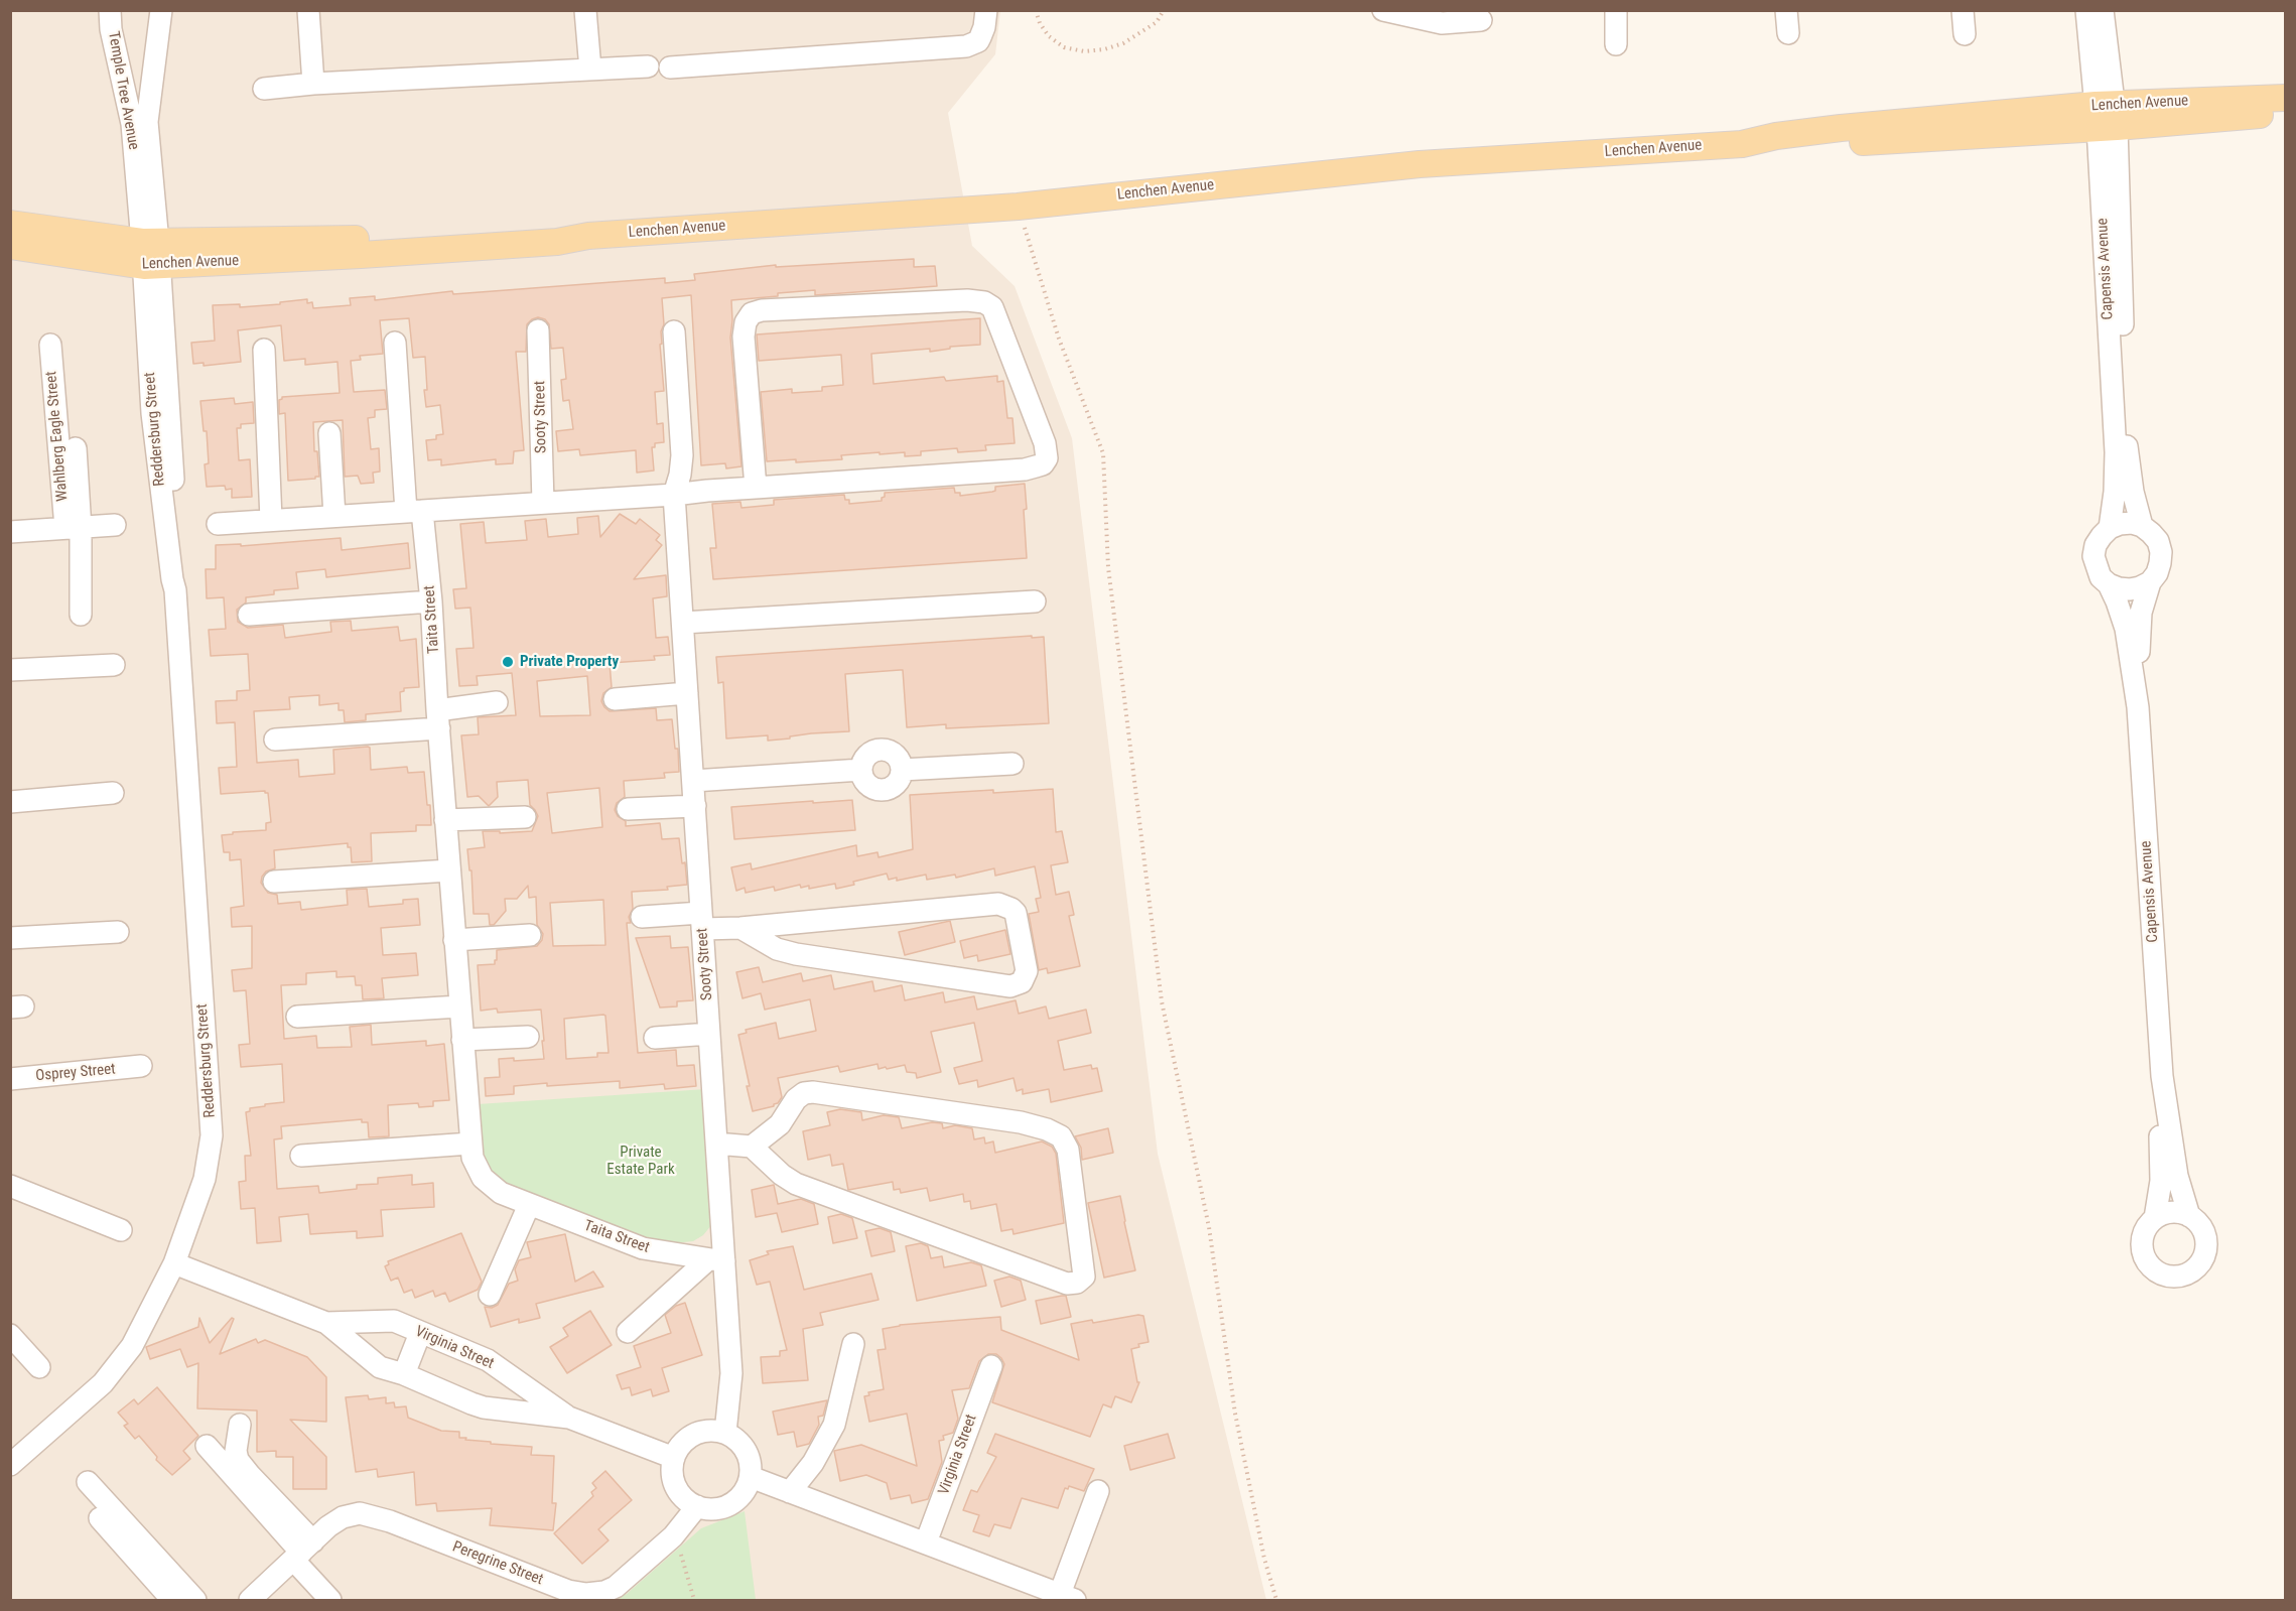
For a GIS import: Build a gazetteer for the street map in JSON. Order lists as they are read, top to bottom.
{
  "streets": {
    "main road": ["Lenchen Avenue"],
    "street": [
      "Temple Tree Avenue",
      "Capensis Avenue",
      "Sooty Street",
      "Reddersburg Street",
      "Wahlberg Eagle Street",
      "Taita Street",
      "Osprey Street",
      "Virginia Street",
      "Peregrine Street"
    ]
  },
  "crossings": [
    ["Temple Tree Avenue", "Lenchen Avenue"],
    ["Temple Tree Avenue", "Reddersburg Street"],
    ["Lenchen Avenue", "Capensis Avenue"],
    ["Lenchen Avenue", "Reddersburg Street"],
    ["Sooty Street", "Taita Street"],
    ["Sooty Street", "Virginia Street"],
    ["Sooty Street", "Peregrine Street"],
    ["Reddersburg Street", "Virginia Street"],
    ["Virginia Street", "Peregrine Street"]
  ],
  "parks": ["Private Estate Park"],
  "places": ["Private Property"]
}
